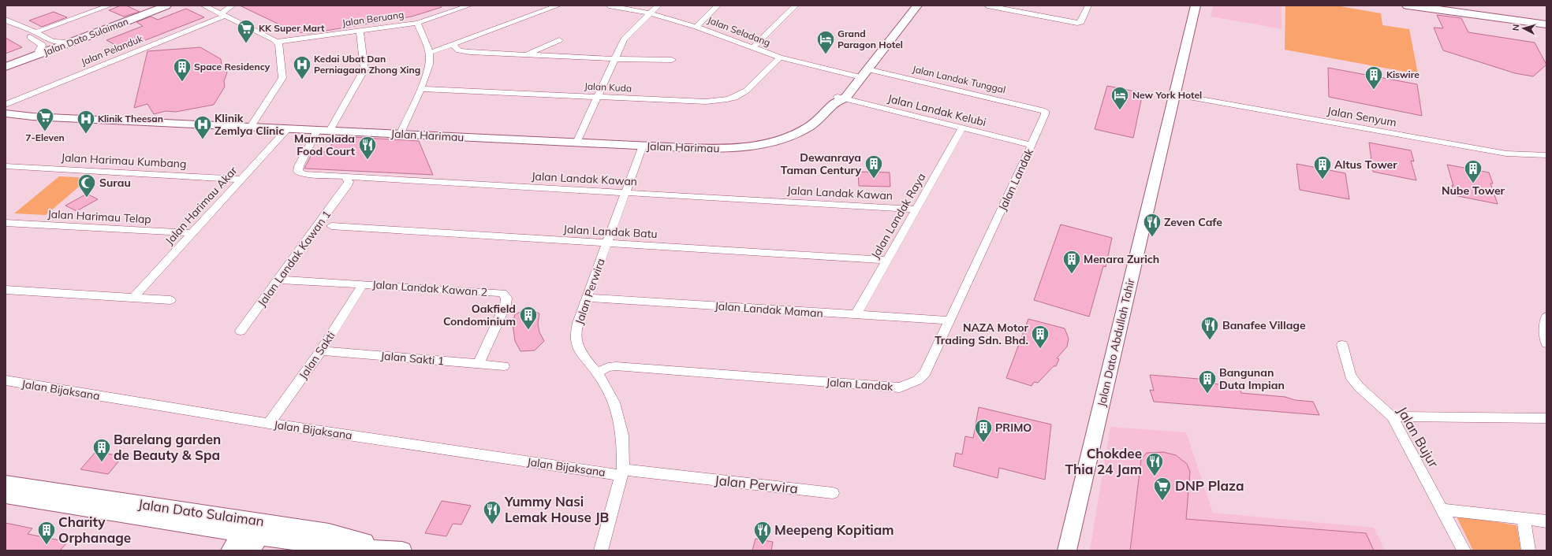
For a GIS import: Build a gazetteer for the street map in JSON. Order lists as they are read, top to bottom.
{
  "streets": {
    "street": [
      "Jalan Beruang",
      "Jalan Seladang",
      "Jalan Dato Sulaiman",
      "Jalan Pelanduk",
      "Jalan Landak Tunggal",
      "Jalan Kuda",
      "Jalan Landak Kelubi",
      "Jalan Senyum",
      "Jalan Harimau",
      "Jalan Harimau Kumbang",
      "Jalan Landak Kawan",
      "Jalan Landak",
      "Jalan Harimau Akar",
      "Jalan Landak Raya",
      "Jalan Harimau Telap",
      "Jalan Landak Batu",
      "Jalan Landak Kawan 1",
      "Jalan Landak Kawan 2",
      "Jalan Perwira",
      "Jalan Landak Maman",
      "Jalan Dato Abdullah Tahir",
      "Jalan Sakti",
      "Jalan Sakti 1",
      "Jalan Bijaksana",
      "Jalan Bujur"
    ]
  },
  "crossings": [
    ["Jalan Seladang", "Jalan Landak Tunggal"],
    ["Jalan Seladang", "Jalan Kuda"],
    ["Jalan Seladang", "Jalan Harimau"],
    ["Jalan Landak Tunggal", "Jalan Harimau"],
    ["Jalan Landak Tunggal", "Jalan Landak"],
    ["Jalan Landak Kelubi", "Jalan Harimau"],
    ["Jalan Landak Kelubi", "Jalan Landak"],
    ["Jalan Landak Kelubi", "Jalan Landak Raya"],
    ["Jalan Senyum", "Jalan Dato Abdullah Tahir"],
    ["Jalan Harimau", "Jalan Harimau Akar"],
    ["Jalan Harimau", "Jalan Perwira"],
    ["Jalan Harimau Kumbang", "Jalan Harimau Akar"],
    ["Jalan Landak Kawan", "Jalan Landak Raya"],
    ["Jalan Landak Kawan", "Jalan Landak Kawan 1"],
    ["Jalan Landak Kawan", "Jalan Perwira"],
    ["Jalan Landak", "Jalan Perwira"],
    ["Jalan Landak", "Jalan Landak Maman"],
    ["Jalan Harimau Akar", "Jalan Harimau Telap"],
    ["Jalan Landak Raya", "Jalan Landak Batu"],
    ["Jalan Landak Raya", "Jalan Landak Maman"],
    ["Jalan Landak Batu", "Jalan Perwira"],
    ["Jalan Landak Kawan 1", "Jalan Landak Kawan 2"],
    ["Jalan Landak Kawan 2", "Jalan Sakti"],
    ["Jalan Landak Kawan 2", "Jalan Sakti 1"],
    ["Jalan Perwira", "Jalan Landak Maman"],
    ["Jalan Perwira", "Jalan Bijaksana"],
    ["Jalan Sakti", "Jalan Sakti 1"],
    ["Jalan Sakti", "Jalan Bijaksana"]
  ],
  "places": {
    "supermarket": ["KK Super Mart", "7-Eleven", "DNP Plaza"],
    "hotel": ["Grand Paragon Hotel", "New York Hotel"],
    "hospital": ["Kedai Ubat Dan Perniagaan Zhong Xing", "Klinik Theesan", "Klinik Zemlya Clinic"],
    "building": [
      "Space Residency",
      "Kiswire",
      "Dewanraya Taman Century",
      "Altus Tower",
      "Nube Tower",
      "Menara Zurich",
      "Oakfield Condominium",
      "NAZA Motor Trading Sdn. Bhd.",
      "Bangunan Duta Impian",
      "PRIMO",
      "Barelang garden de Beauty & Spa",
      "Charity Orphanage"
    ],
    "restaurant": [
      "Marmolada Food Court",
      "Zeven Cafe",
      "Banafee Village",
      "Chokdee Thia 24 Jam",
      "Yummy Nasi Lemak House JB",
      "Meepeng Kopitiam"
    ],
    "mosque": ["Surau"]
  },
  "north": "left"
}
